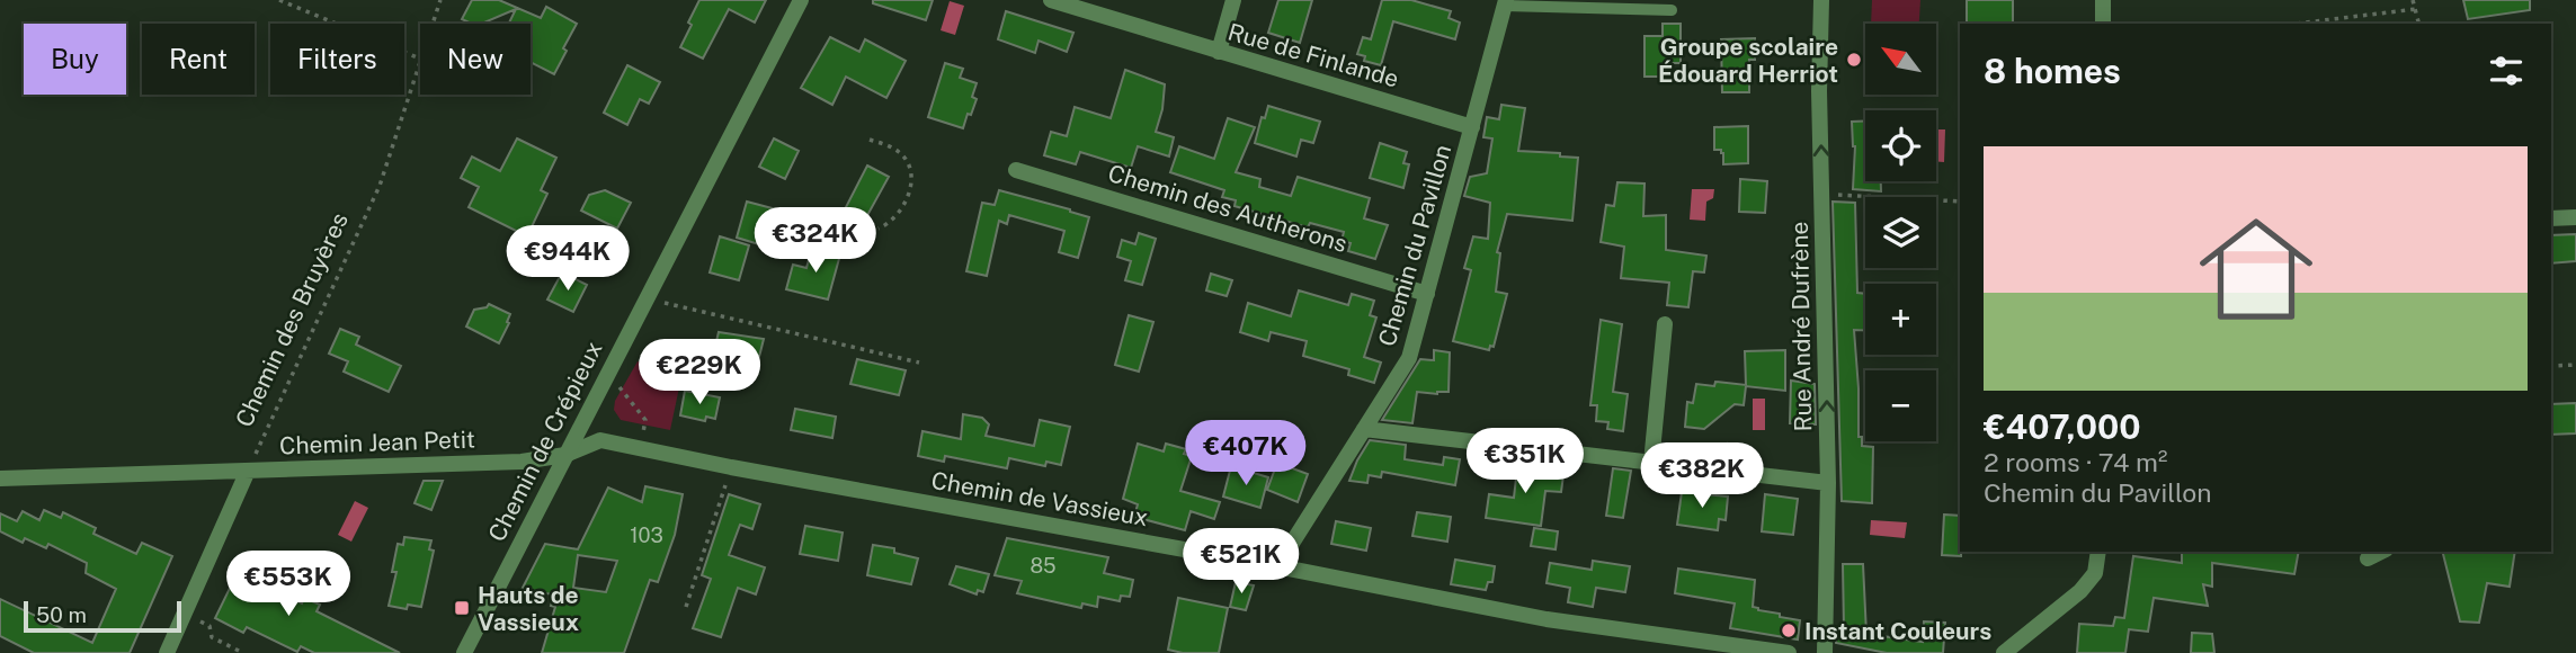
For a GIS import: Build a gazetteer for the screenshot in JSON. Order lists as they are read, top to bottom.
{
  "streets": {
    "street": [
      "Rue de Finlande",
      "Chemin des Autherons",
      "Chemin du Pavillon",
      "Rue André Dufrène",
      "Chemin de Crépieux",
      "Chemin Jean Petit",
      "Chemin de Vassieux"
    ],
    "path": ["Chemin des Bruyères"]
  },
  "crossings": [
    ["Rue de Finlande", "Chemin du Pavillon"],
    ["Chemin des Autherons", "Chemin du Pavillon"],
    ["Chemin du Pavillon", "Chemin de Vassieux"],
    ["Chemin des Bruyères", "Chemin Jean Petit"],
    ["Chemin de Crépieux", "Chemin Jean Petit"],
    ["Chemin de Crépieux", "Chemin de Vassieux"],
    ["Chemin Jean Petit", "Chemin de Vassieux"]
  ],
  "one_way": ["Rue André Dufrène"],
  "places": {
    "other": ["Groupe scolaire Édouard Herriot", "Instant Couleurs"],
    "transit": ["Hauts de Vassieux"]
  },
  "house_numbers": ["103", "85"],
  "scale_bar": "50 m",
  "north": "top left",
  "page": {
    "map_buttons": ["+", "−"],
    "chip": [
      "Buy",
      "Rent",
      "Filters",
      "New"
    ],
    "heading": "8 homes",
    "list": [
      {
        "name": "€407,000",
        "note": "2 rooms · 74 m² · Chemin du Pavillon"
      }
    ],
    "price": [
      "€324K",
      "€944K",
      "€229K",
      "€407K",
      "€351K",
      "€382K",
      "€521K",
      "€553K"
    ],
    "scale": "50 m"
  }
}
